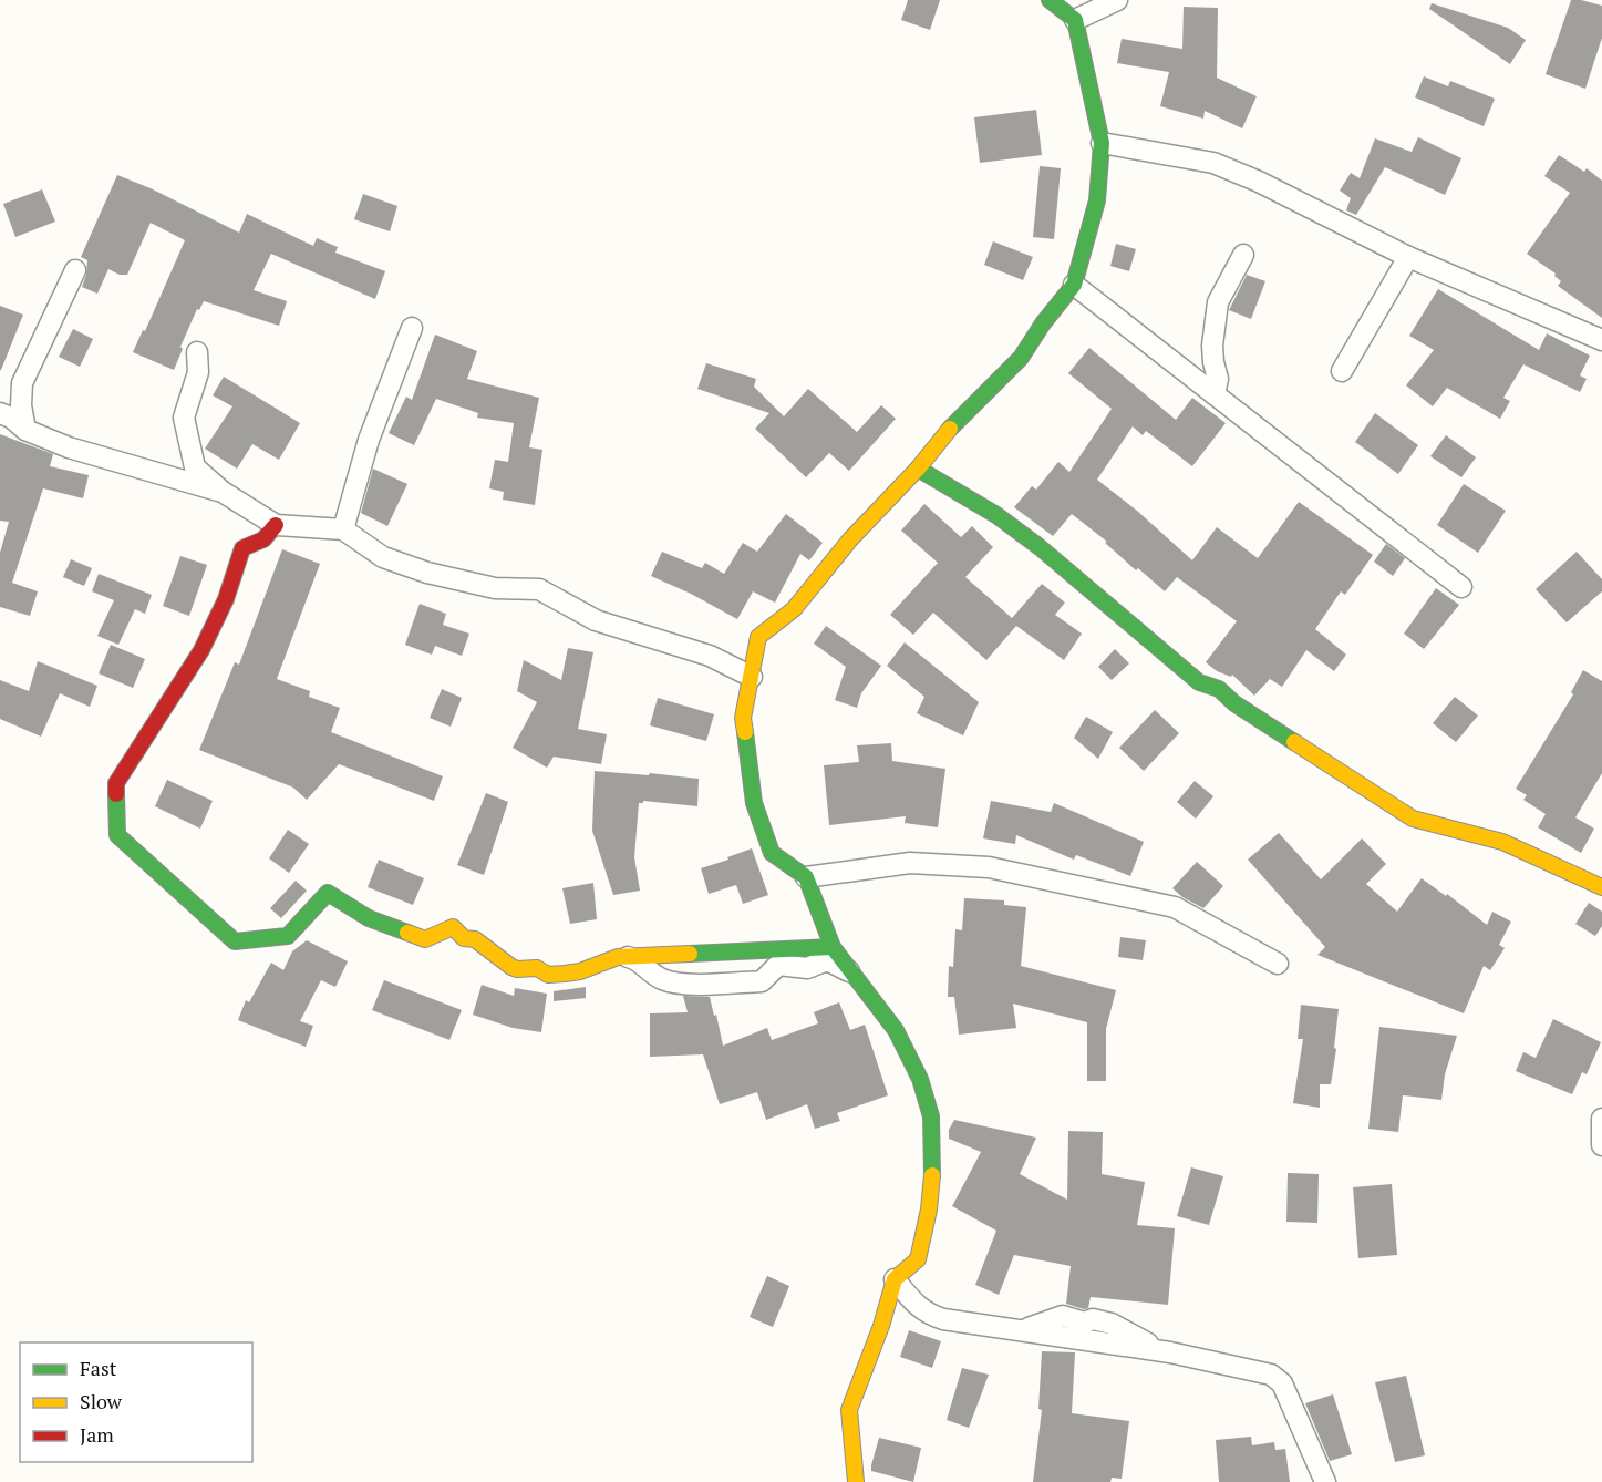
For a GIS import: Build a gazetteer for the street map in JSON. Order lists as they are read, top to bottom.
{
  "legend": ["Fast", "Slow", "Jam"]
}
